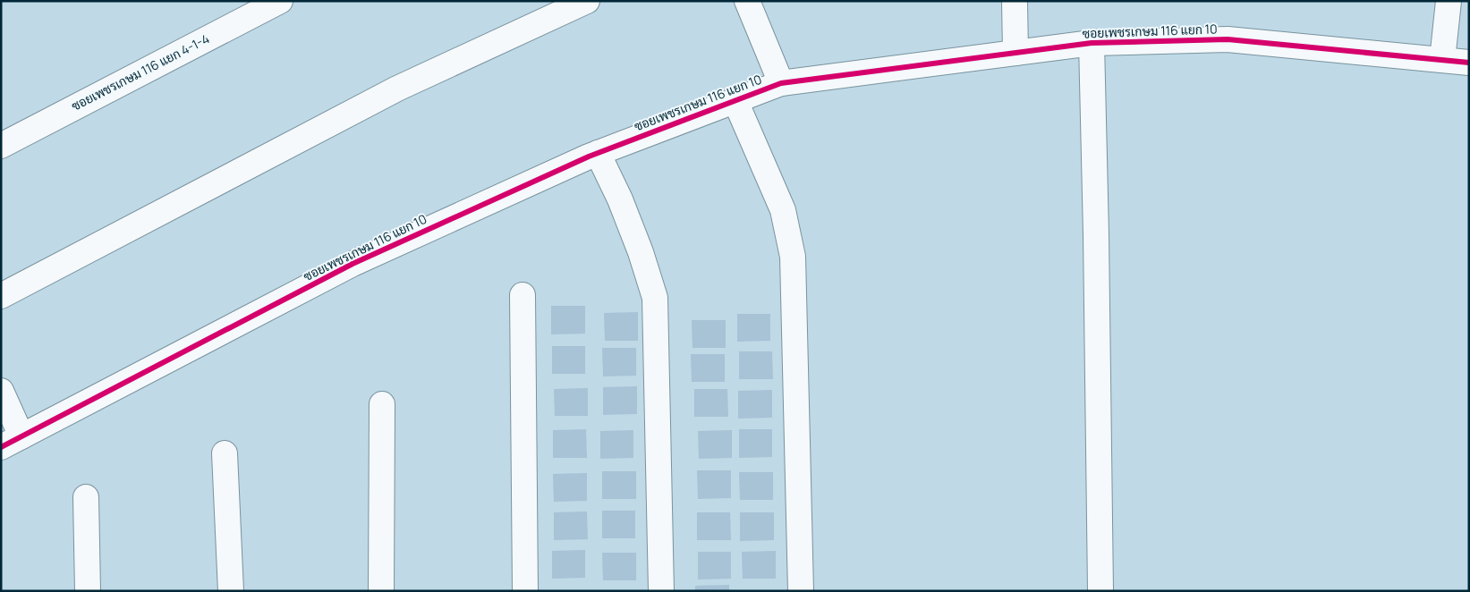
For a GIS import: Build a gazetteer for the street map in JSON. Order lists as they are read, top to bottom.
{
  "streets": {
    "street": ["ซอยเพชรเกษม 116 แยก 10", "ซอยเพชรเกษม 116 แยก 4-1-4"]
  }
}
